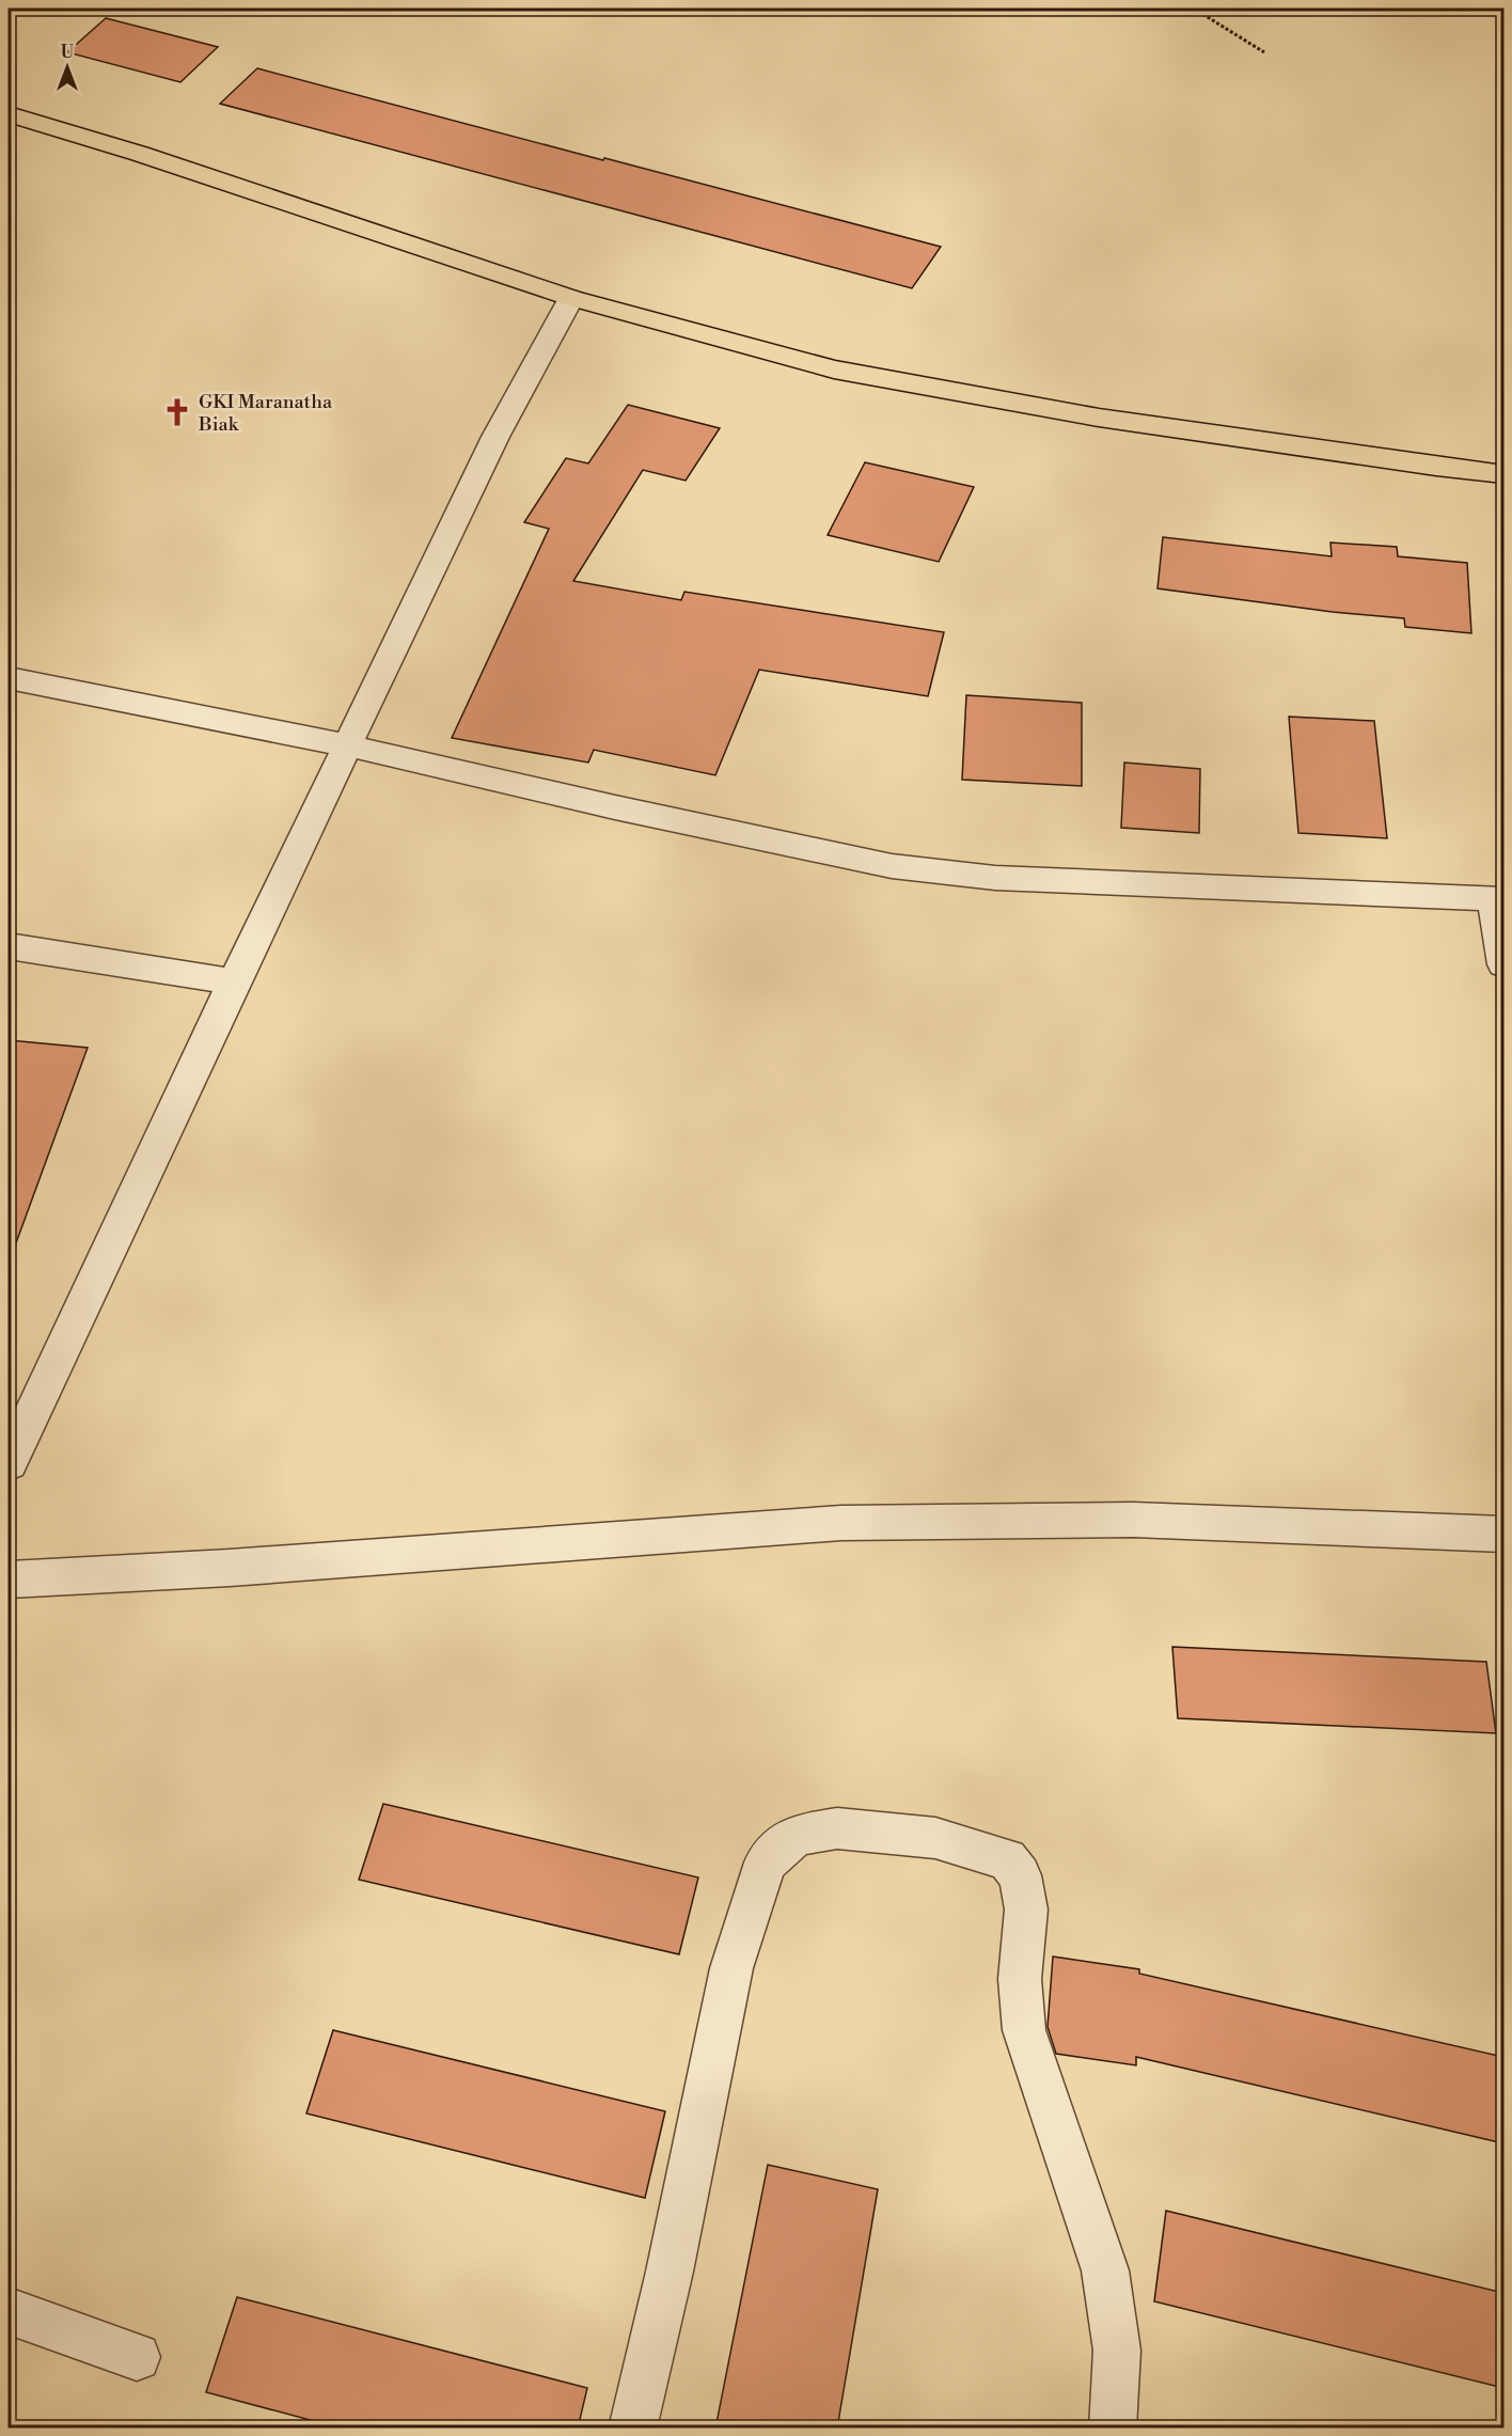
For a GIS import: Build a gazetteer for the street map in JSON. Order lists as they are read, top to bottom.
{
  "places": {
    "church": ["GKI Maranatha Biak"]
  },
  "north": "top"
}
